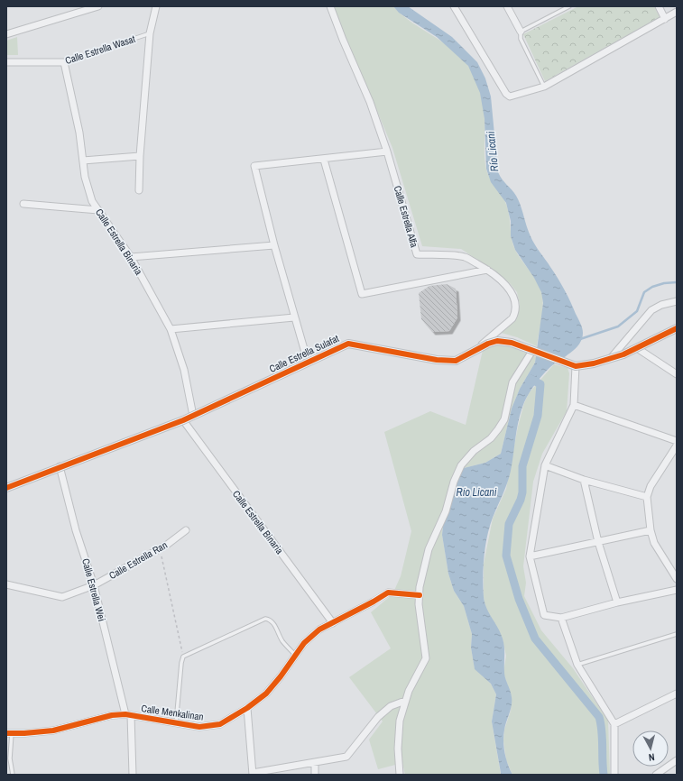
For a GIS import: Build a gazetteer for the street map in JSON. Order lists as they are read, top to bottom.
{
  "streets": {
    "street": [
      "Calle Estrella Wasat",
      "Calle Estrella Alfa",
      "Calle Estrella Binaria",
      "Calle Estrella Sulafat",
      "Calle Estrella Ran",
      "Calle Estrella Wei",
      "Calle Menkalinan"
    ]
  },
  "crossings": [
    ["Calle Estrella Wasat", "Calle Estrella Binaria"],
    ["Calle Estrella Alfa", "Calle Estrella Sulafat"],
    ["Calle Estrella Binaria", "Calle Estrella Sulafat"],
    ["Calle Estrella Binaria", "Calle Menkalinan"],
    ["Calle Estrella Sulafat", "Calle Estrella Wei"],
    ["Calle Estrella Ran", "Calle Estrella Wei"],
    ["Calle Estrella Wei", "Calle Menkalinan"]
  ],
  "water": ["Río Licani"],
  "north": "bottom"
}
